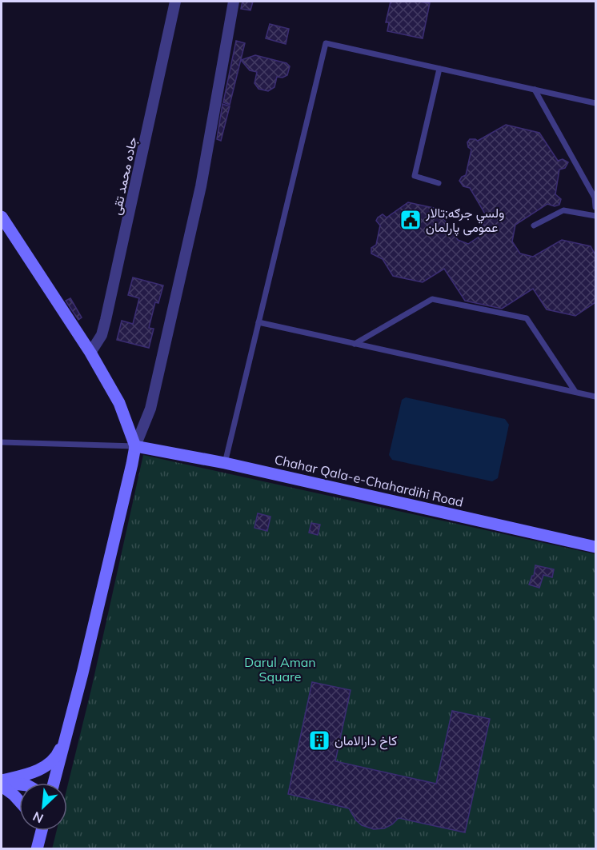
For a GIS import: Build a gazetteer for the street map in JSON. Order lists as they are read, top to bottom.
{
  "streets": {
    "main road": ["Chahar Qala-e-Chahardihi Road"],
    "street": ["جاده محمد تقی"]
  },
  "parks": ["Darul Aman Square"],
  "places": {
    "public building": ["ولسي جرګه;تالار عمومی پارلمان"],
    "building": ["کاخ دارالامان"]
  },
  "north": "bottom left"
}
